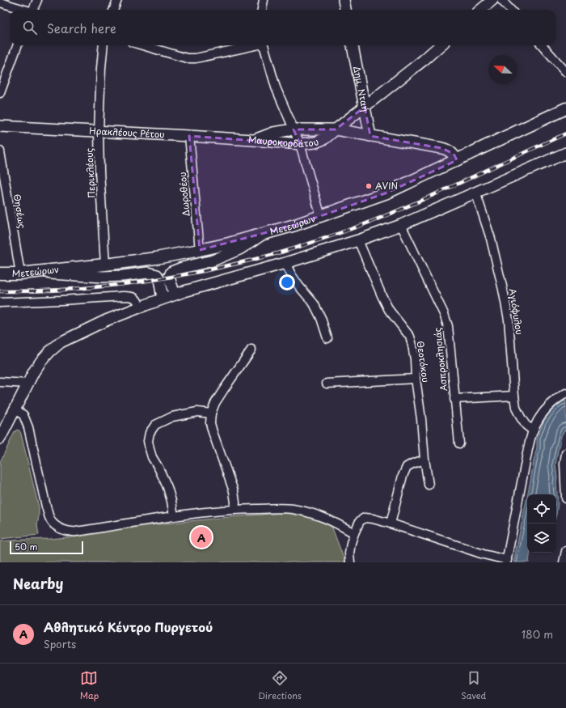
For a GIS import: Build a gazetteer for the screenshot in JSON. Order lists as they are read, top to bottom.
{
  "streets": {
    "main road": ["Μετεώρων"],
    "street": [
      "Δημ. Νταή",
      "Ηρακλέους Ρέτου",
      "Μαυροκορδάτου",
      "Περικλέους",
      "Δωροθέου",
      "Θησέως",
      "Αγιόφυλου",
      "Ασπροκλησιάς",
      "Θεοτόκου"
    ]
  },
  "crossings": [
    ["Δημ. Νταή", "Μαυροκορδάτου"],
    ["Ηρακλέους Ρέτου", "Μαυροκορδάτου"],
    ["Ηρακλέους Ρέτου", "Περικλέους"],
    ["Ηρακλέους Ρέτου", "Δωροθέου"],
    ["Περικλέους", "Μετεώρων"],
    ["Δωροθέου", "Μετεώρων"],
    ["Θησέως", "Μετεώρων"]
  ],
  "places": ["AVIN"],
  "scale_bar": "50 m",
  "north": "top left",
  "page": {
    "search": "Search here",
    "pins": "A",
    "scale": "50 m",
    "heading": "Nearby",
    "list": [
      {
        "mark": "A",
        "name": "Αθλητικό Κέντρο Πυργετού",
        "note": "Sports",
        "value": "180 m"
      }
    ],
    "nav": ["Map", "Directions", "Saved"]
  }
}
